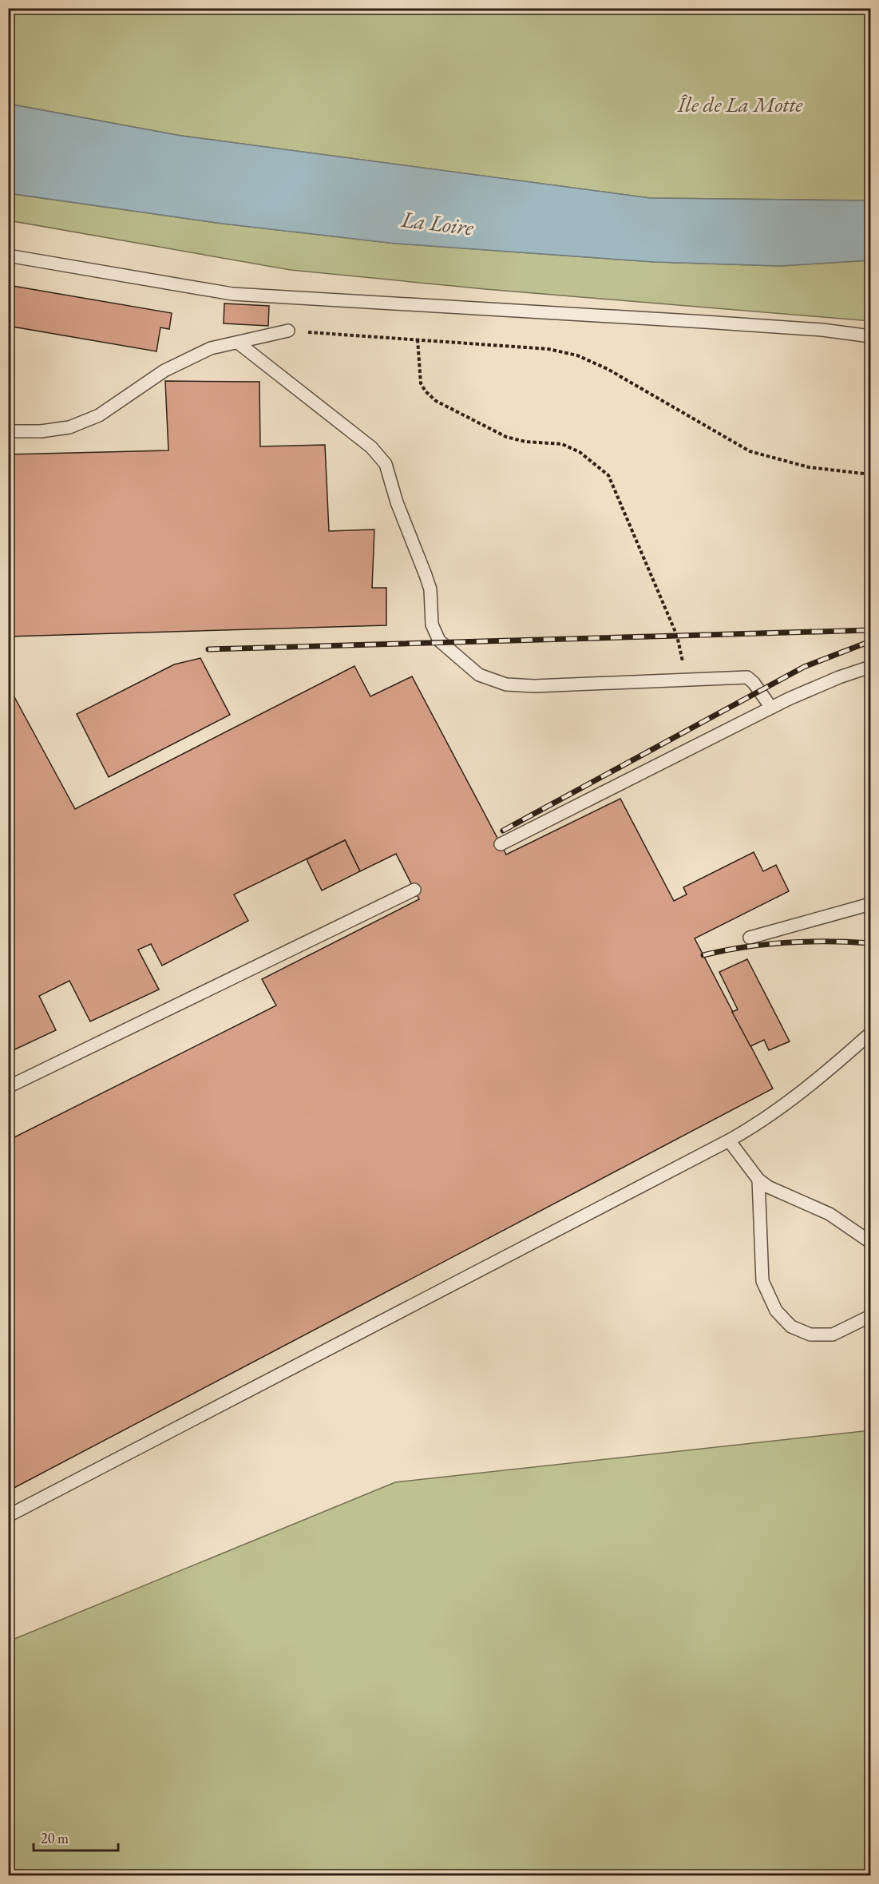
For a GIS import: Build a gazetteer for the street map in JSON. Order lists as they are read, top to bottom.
{
  "water": ["La Loire"],
  "parks": ["Île de La Motte"],
  "scale_bar": "20 m"
}
